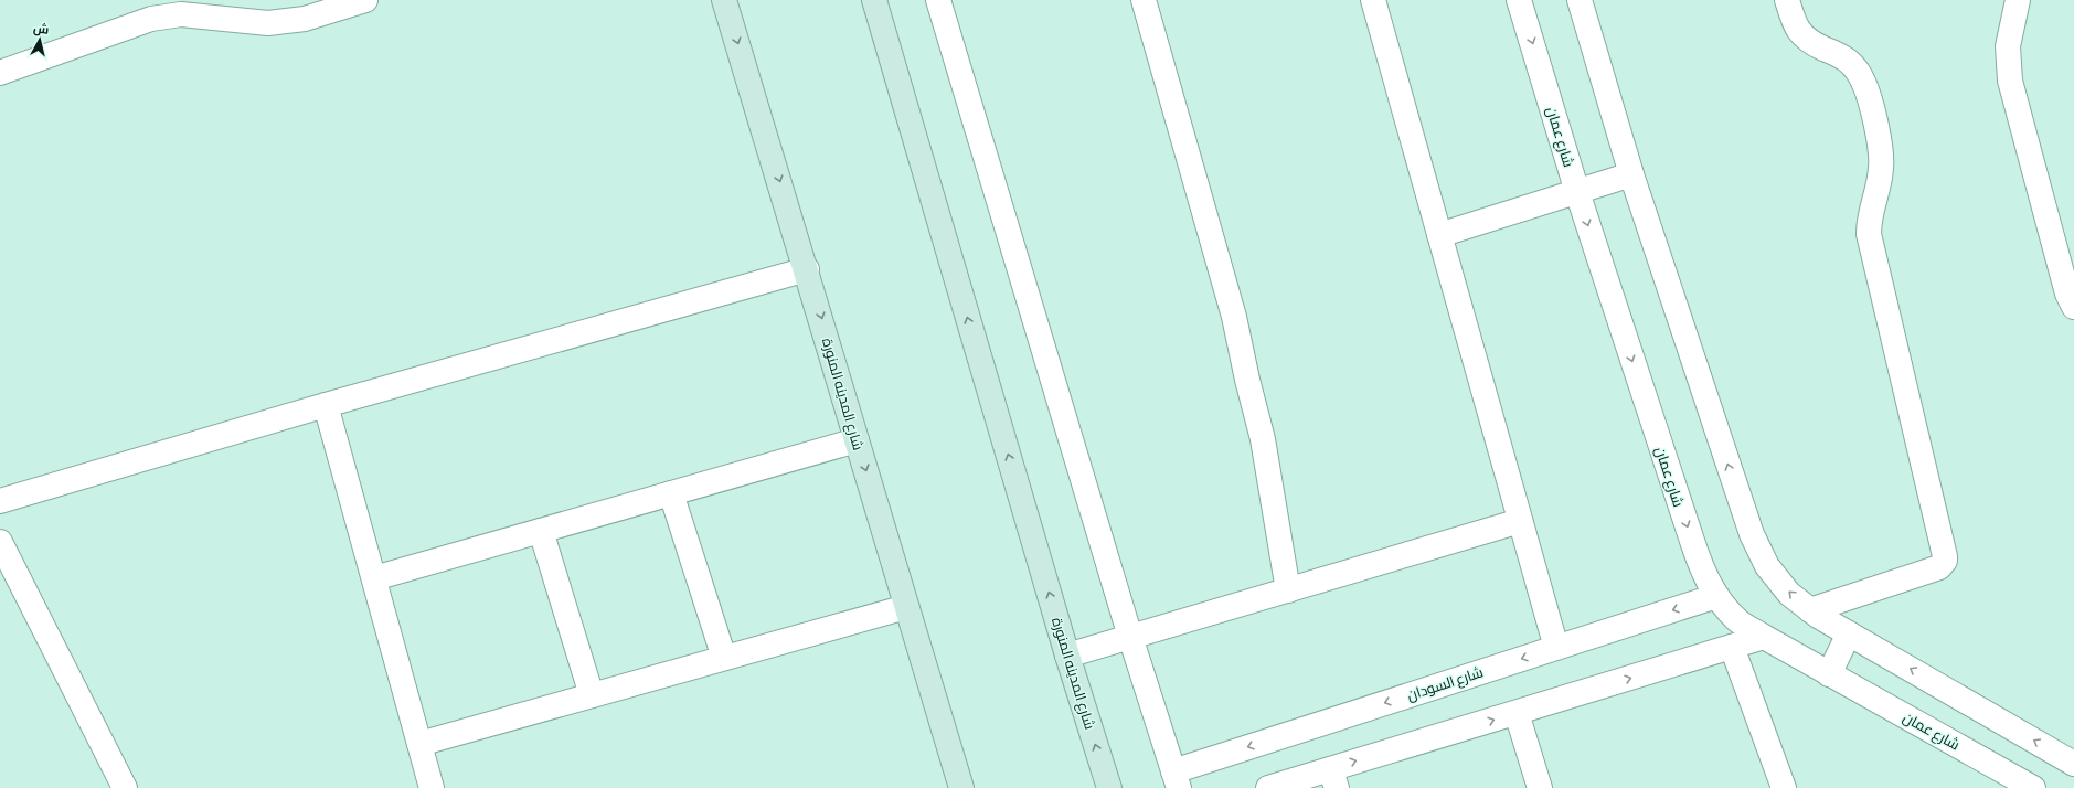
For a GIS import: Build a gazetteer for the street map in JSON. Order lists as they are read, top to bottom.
{
  "streets": {
    "main road": ["شارع المدينه المنورة"],
    "street": ["شارع عمان", "شارع السودان"]
  },
  "crossings": [
    ["شارع عمان", "شارع السودان"]
  ],
  "north": "top"
}
